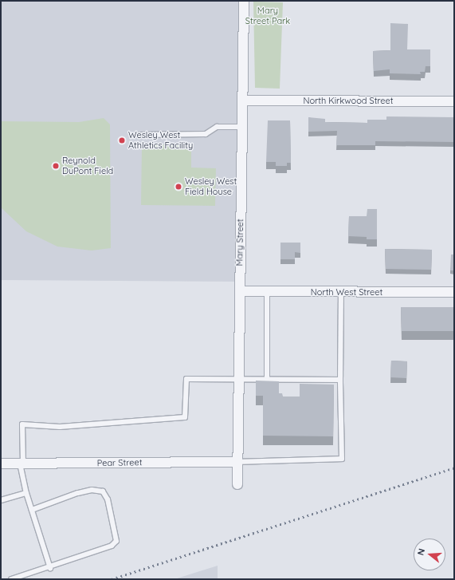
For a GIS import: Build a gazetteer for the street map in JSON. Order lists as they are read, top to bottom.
{
  "streets": {
    "street": [
      "North Kirkwood Street",
      "Mary Street",
      "North West Street",
      "Pear Street"
    ]
  },
  "crossings": [
    ["North Kirkwood Street", "Mary Street"],
    ["Mary Street", "North West Street"],
    ["Mary Street", "Pear Street"]
  ],
  "parks": ["Mary Street Park"],
  "places": ["Wesley West Athletics Facility", "Reynold DuPont Field", "Wesley West Field House"],
  "north": "left"
}
